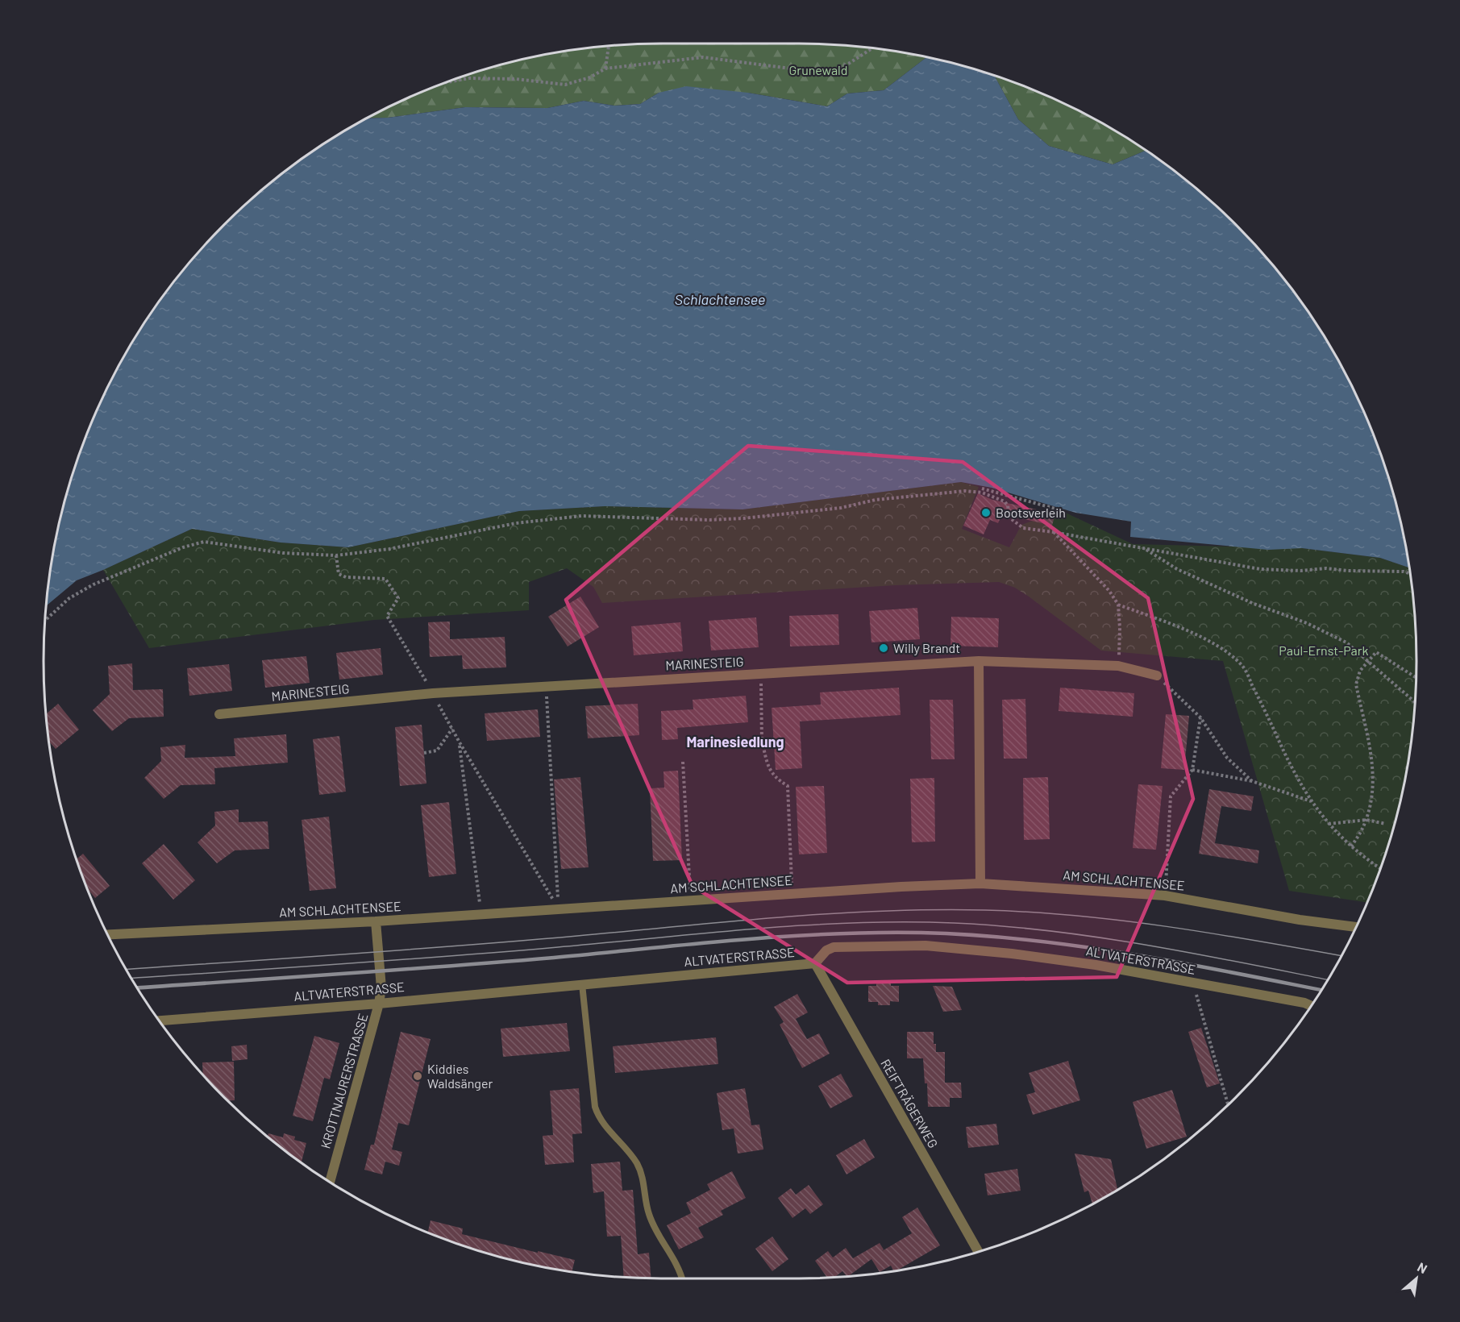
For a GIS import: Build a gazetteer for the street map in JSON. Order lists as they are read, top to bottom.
{
  "streets": {
    "street": [
      "MARINESTEIG",
      "AM SCHLACHTENSEE",
      "ALTVATERSTRASSE",
      "KROTTNAURERSTRASSE",
      "REIFTRÄGERWEG"
    ]
  },
  "crossings": [
    ["AM SCHLACHTENSEE", "KROTTNAURERSTRASSE"],
    ["ALTVATERSTRASSE", "KROTTNAURERSTRASSE"],
    ["ALTVATERSTRASSE", "REIFTRÄGERWEG"]
  ],
  "districts": ["Marinesiedlung"],
  "water": ["Schlachtensee"],
  "parks": ["Grunewald", "Paul-Ernst-Park"],
  "places": ["Bootsverleih", "Willy Brandt", "Kiddies Waldsänger"],
  "north": "top right"
}
